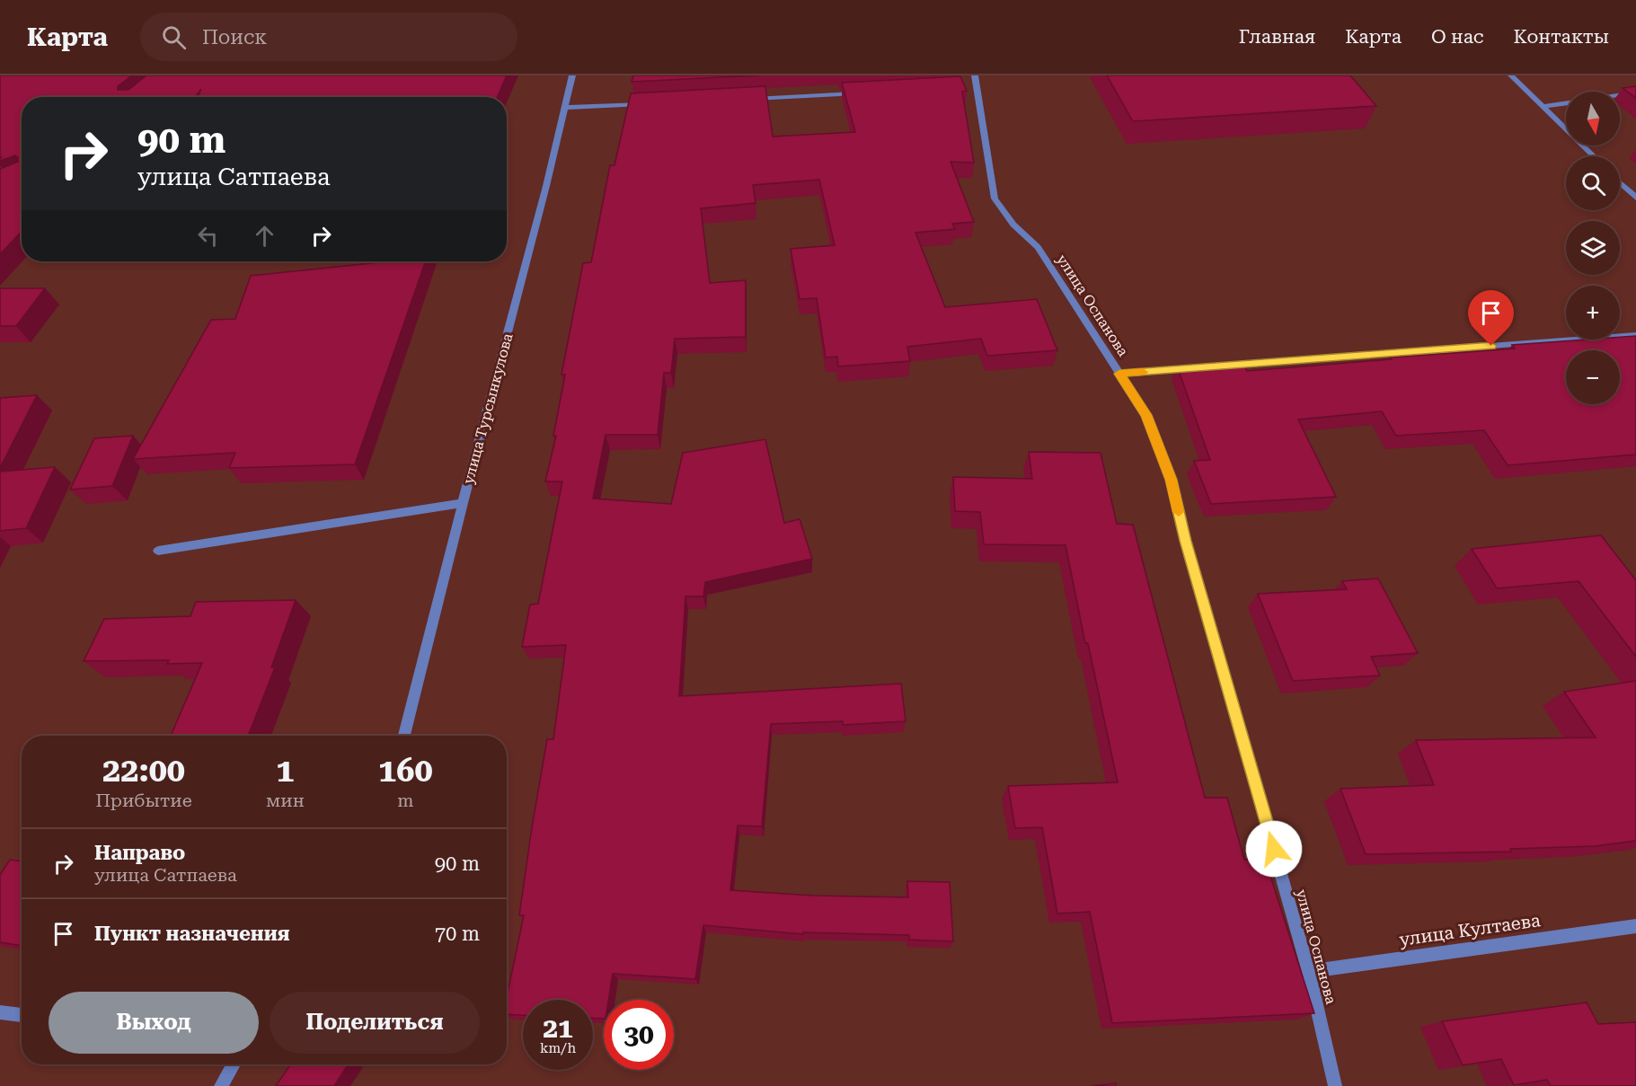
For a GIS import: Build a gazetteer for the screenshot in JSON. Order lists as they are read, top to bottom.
{
  "streets": {
    "street": ["улица Оспанова", "улица Турсынкулова", "улица Култаева"]
  },
  "crossings": [
    ["улица Оспанова", "улица Култаева"]
  ],
  "north": "bottom",
  "page": {
    "header": "Карта",
    "search": "Поиск",
    "nav": [
      "Главная",
      "Карта",
      "О нас",
      "Контакты"
    ],
    "map_buttons": ["+", "−"],
    "turn": ["90 m", "улица Сатпаева"],
    "eta": [
      "22:00",
      "Прибытие",
      "1",
      "мин",
      "160",
      "m"
    ],
    "list": [
      {
        "name": "Направо",
        "note": "улица Сатпаева",
        "value": "90 m"
      },
      {
        "name": "Пункт назначения",
        "value": "70 m"
      }
    ],
    "buttons": ["Выход", "Поделиться"],
    "speed": "21 km/h",
    "limit": "30"
  }
}
